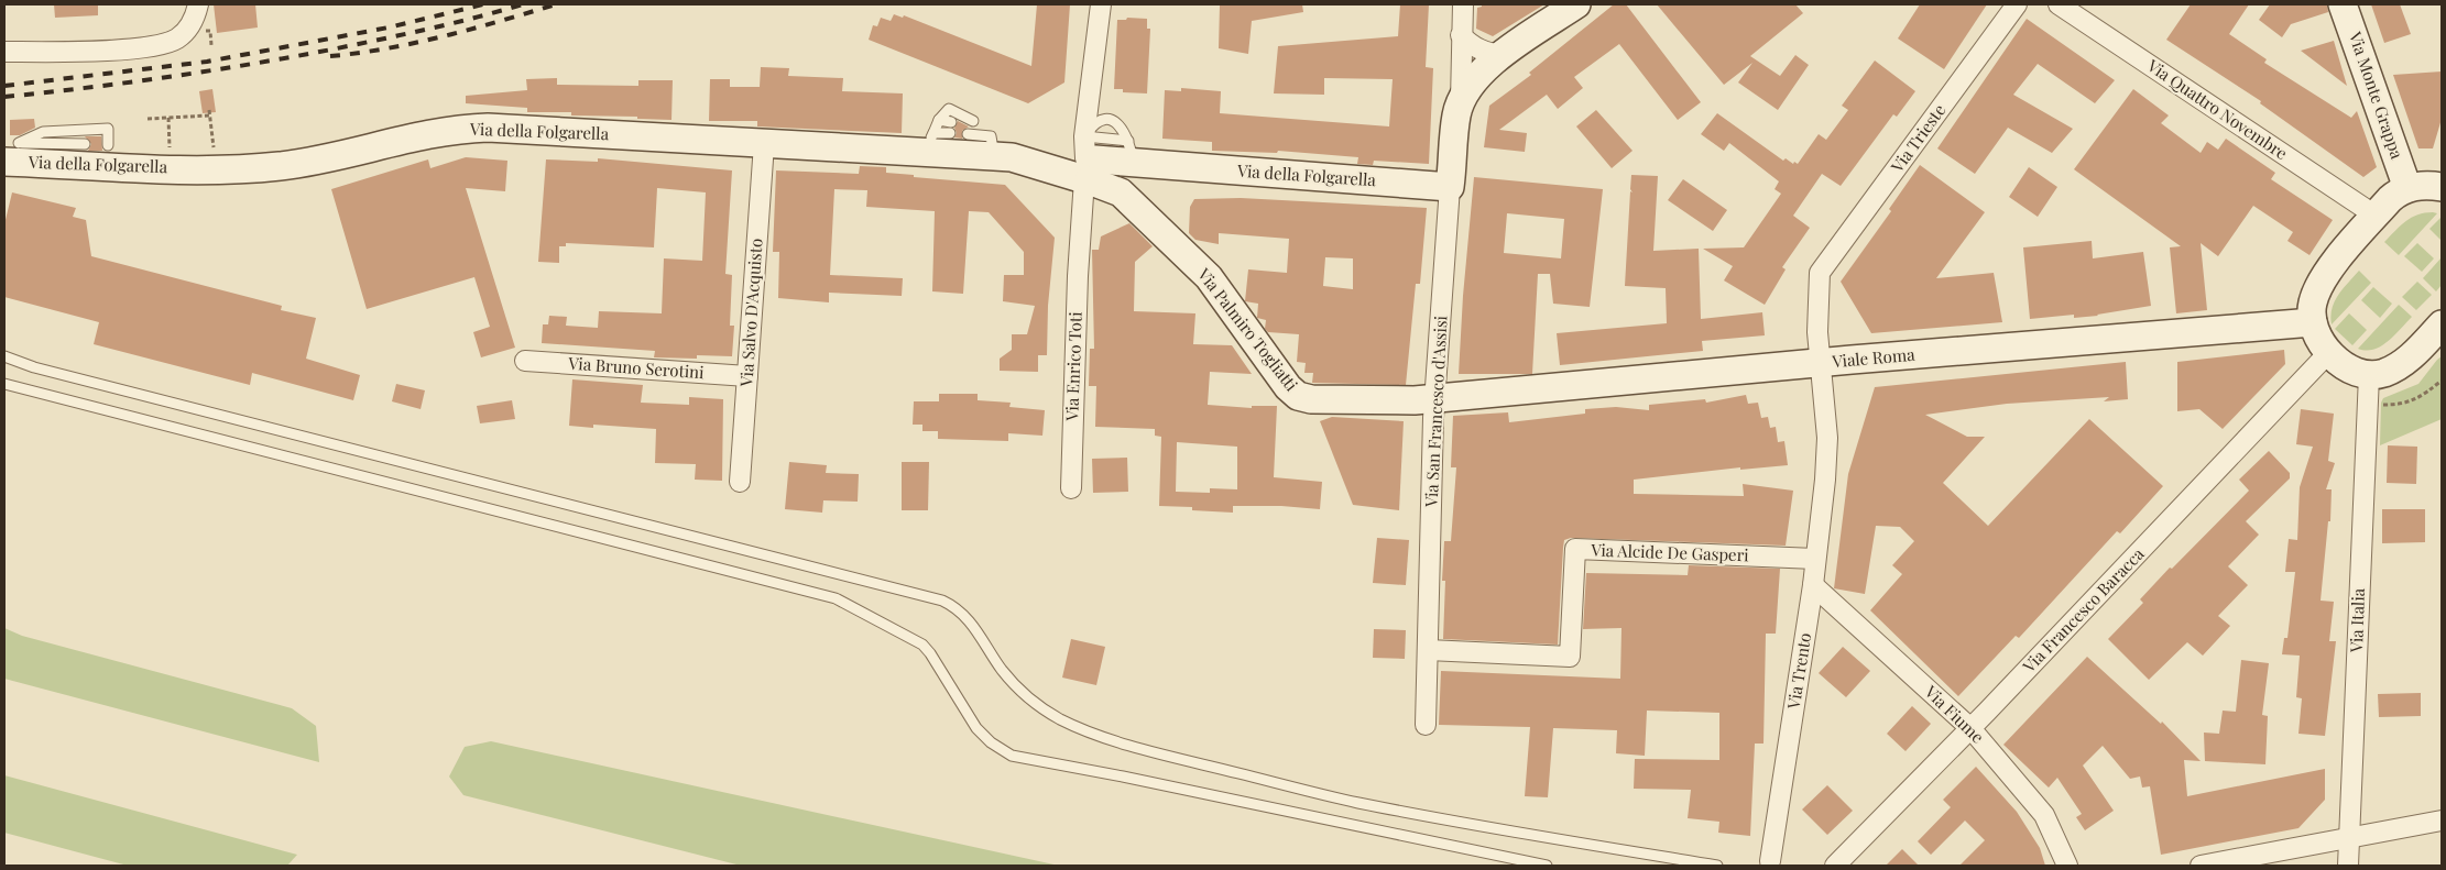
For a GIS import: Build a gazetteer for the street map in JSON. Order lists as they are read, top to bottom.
{
  "streets": {
    "street": [
      "Via Monte Grappa",
      "Via Quattro Novembre",
      "Via della Folgarella",
      "Via Trieste",
      "Via Salvo D'Acquisto",
      "Via Palmiro Togliatti",
      "Viale Roma",
      "Via Enrico Toti",
      "Via Bruno Serotini",
      "Via San Francesco d'Assisi",
      "Via Alcide De Gasperi",
      "Via Francesco Baracca",
      "Via Italia",
      "Via Trento",
      "Via Fiume"
    ]
  },
  "crossings": [
    ["Via della Folgarella", "Via Salvo D'Acquisto"],
    ["Via della Folgarella", "Via Enrico Toti"],
    ["Via della Folgarella", "Via San Francesco d'Assisi"],
    ["Via Trieste", "Via Trento"],
    ["Via Salvo D'Acquisto", "Via Bruno Serotini"],
    ["Via Palmiro Togliatti", "Viale Roma"],
    ["Via Palmiro Togliatti", "Via San Francesco d'Assisi"],
    ["Viale Roma", "Via San Francesco d'Assisi"],
    ["Viale Roma", "Via Trento"],
    ["Via San Francesco d'Assisi", "Via Alcide De Gasperi"],
    ["Via Alcide De Gasperi", "Via Trento"],
    ["Via Francesco Baracca", "Via Fiume"],
    ["Via Trento", "Via Fiume"]
  ]
}
